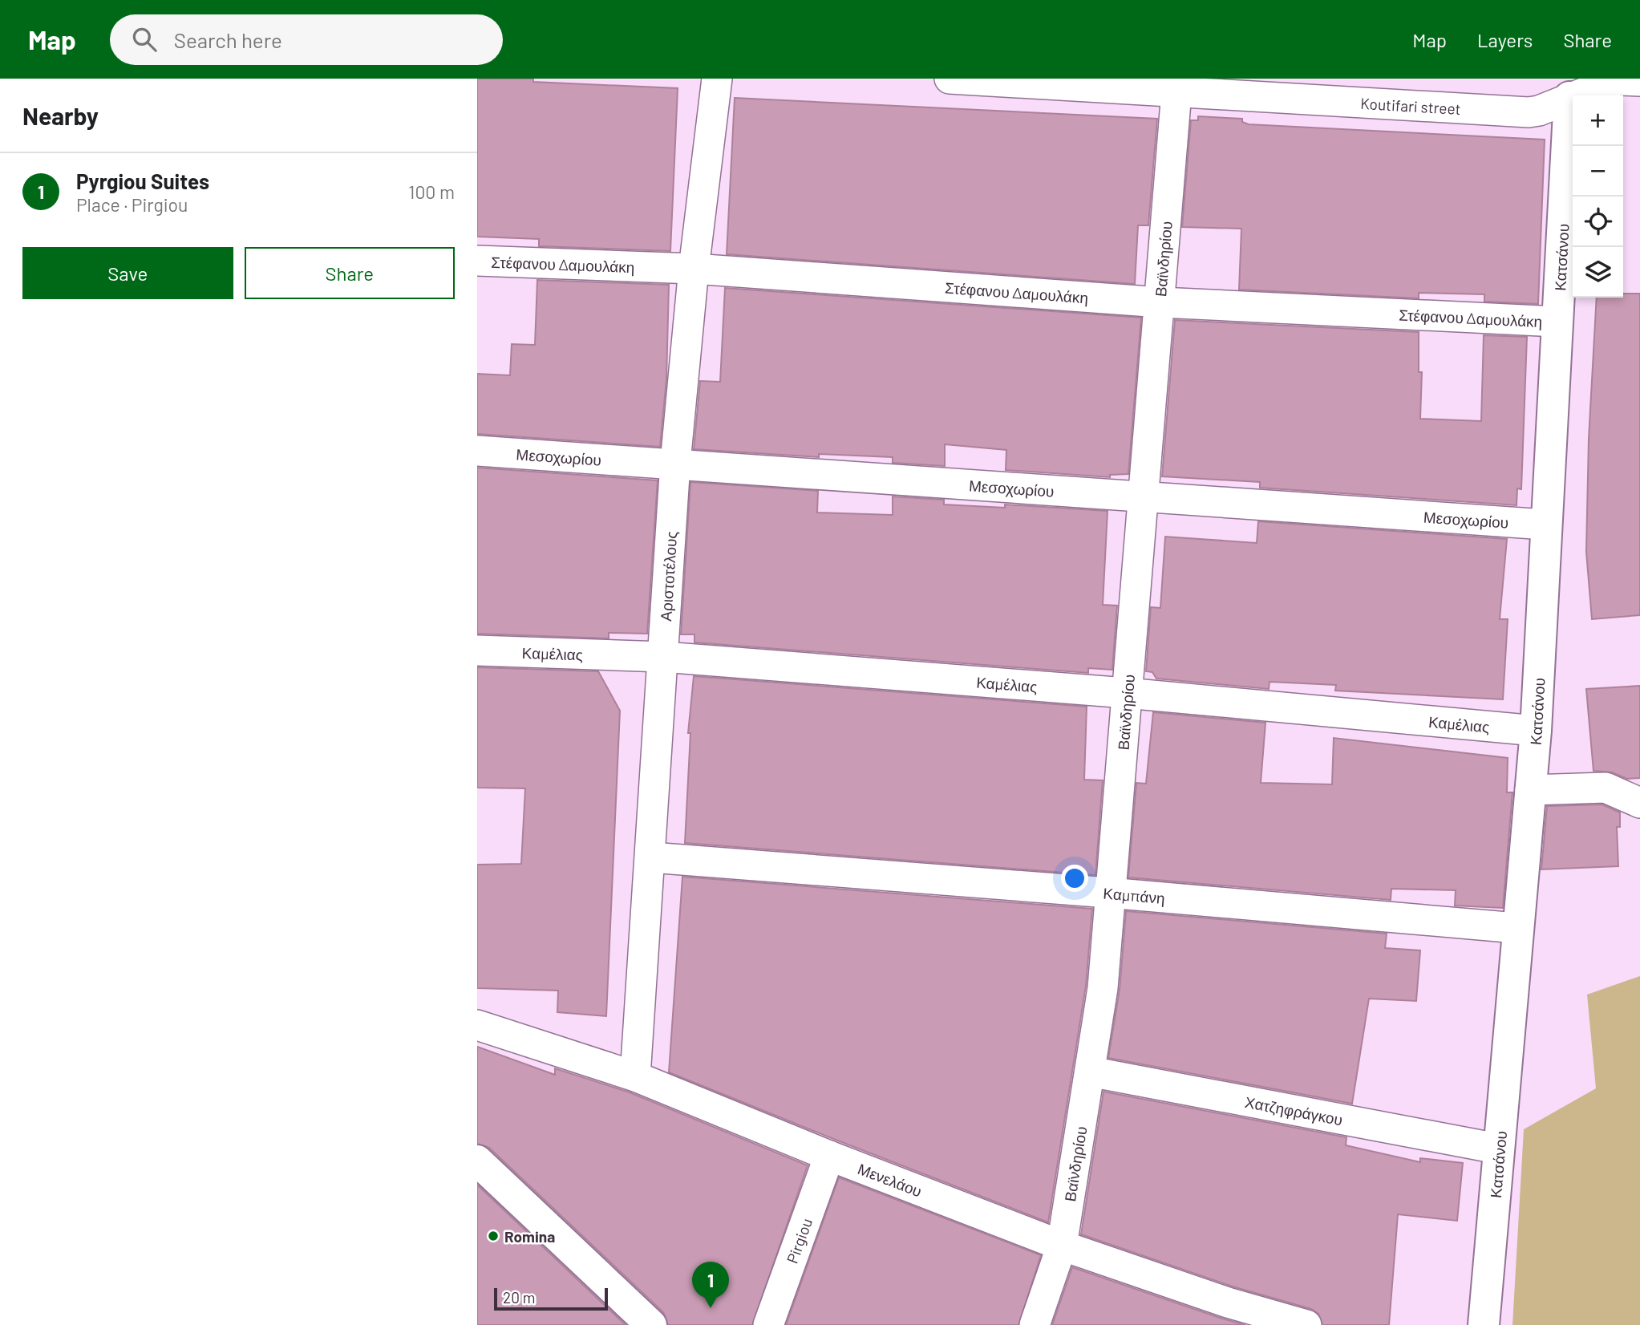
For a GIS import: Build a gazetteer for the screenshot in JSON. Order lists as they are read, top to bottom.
{
  "streets": {
    "street": [
      "Koutifari street",
      "Κατσάνου",
      "Βαϊνδηρίου",
      "Στέφανου Δαμουλάκη",
      "Μεσοχωρίου",
      "Αριστοτέλους",
      "Καμέλιας",
      "Καμπάνη",
      "Χατζηφράγκου",
      "Μενελάου",
      "Pirgiou"
    ]
  },
  "crossings": [
    ["Koutifari street", "Κατσάνου"],
    ["Koutifari street", "Βαϊνδηρίου"],
    ["Κατσάνου", "Στέφανου Δαμουλάκη"],
    ["Κατσάνου", "Μεσοχωρίου"],
    ["Κατσάνου", "Καμέλιας"],
    ["Κατσάνου", "Καμπάνη"],
    ["Κατσάνου", "Χατζηφράγκου"],
    ["Βαϊνδηρίου", "Στέφανου Δαμουλάκη"],
    ["Βαϊνδηρίου", "Μεσοχωρίου"],
    ["Βαϊνδηρίου", "Καμέλιας"],
    ["Βαϊνδηρίου", "Καμπάνη"],
    ["Βαϊνδηρίου", "Χατζηφράγκου"],
    ["Βαϊνδηρίου", "Μενελάου"],
    ["Στέφανου Δαμουλάκη", "Αριστοτέλους"],
    ["Μεσοχωρίου", "Αριστοτέλους"],
    ["Αριστοτέλους", "Καμέλιας"],
    ["Αριστοτέλους", "Καμπάνη"],
    ["Αριστοτέλους", "Μενελάου"],
    ["Μενελάου", "Pirgiou"]
  ],
  "places": ["Romina"],
  "scale_bar": "20 m",
  "page": {
    "header": "Map",
    "search": "Search here",
    "nav": ["Map", "Layers", "Share"],
    "heading": "Nearby",
    "map_buttons": ["+", "−"],
    "list": [
      {
        "mark": "1",
        "name": "Pyrgiou Suites",
        "note": "Place · Pirgiou",
        "value": "100 m"
      }
    ],
    "buttons": ["Save", "Share"],
    "pins": "1",
    "scale": "20 m"
  }
}
